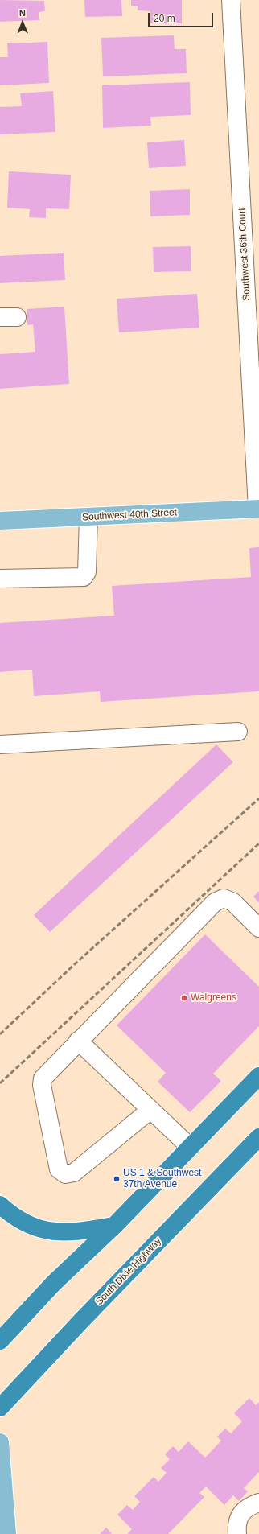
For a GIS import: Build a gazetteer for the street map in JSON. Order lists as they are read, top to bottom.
{
  "streets": {
    "highway": ["South Dixie Highway"],
    "main road": ["Southwest 40th Street"],
    "street": ["Southwest 36th Court"]
  },
  "crossings": [
    ["Southwest 36th Court", "Southwest 40th Street"]
  ],
  "places": ["Walgreens", "US 1 & Southwest 37th Avenue"],
  "scale_bar": "20 m",
  "north": "top"
}
